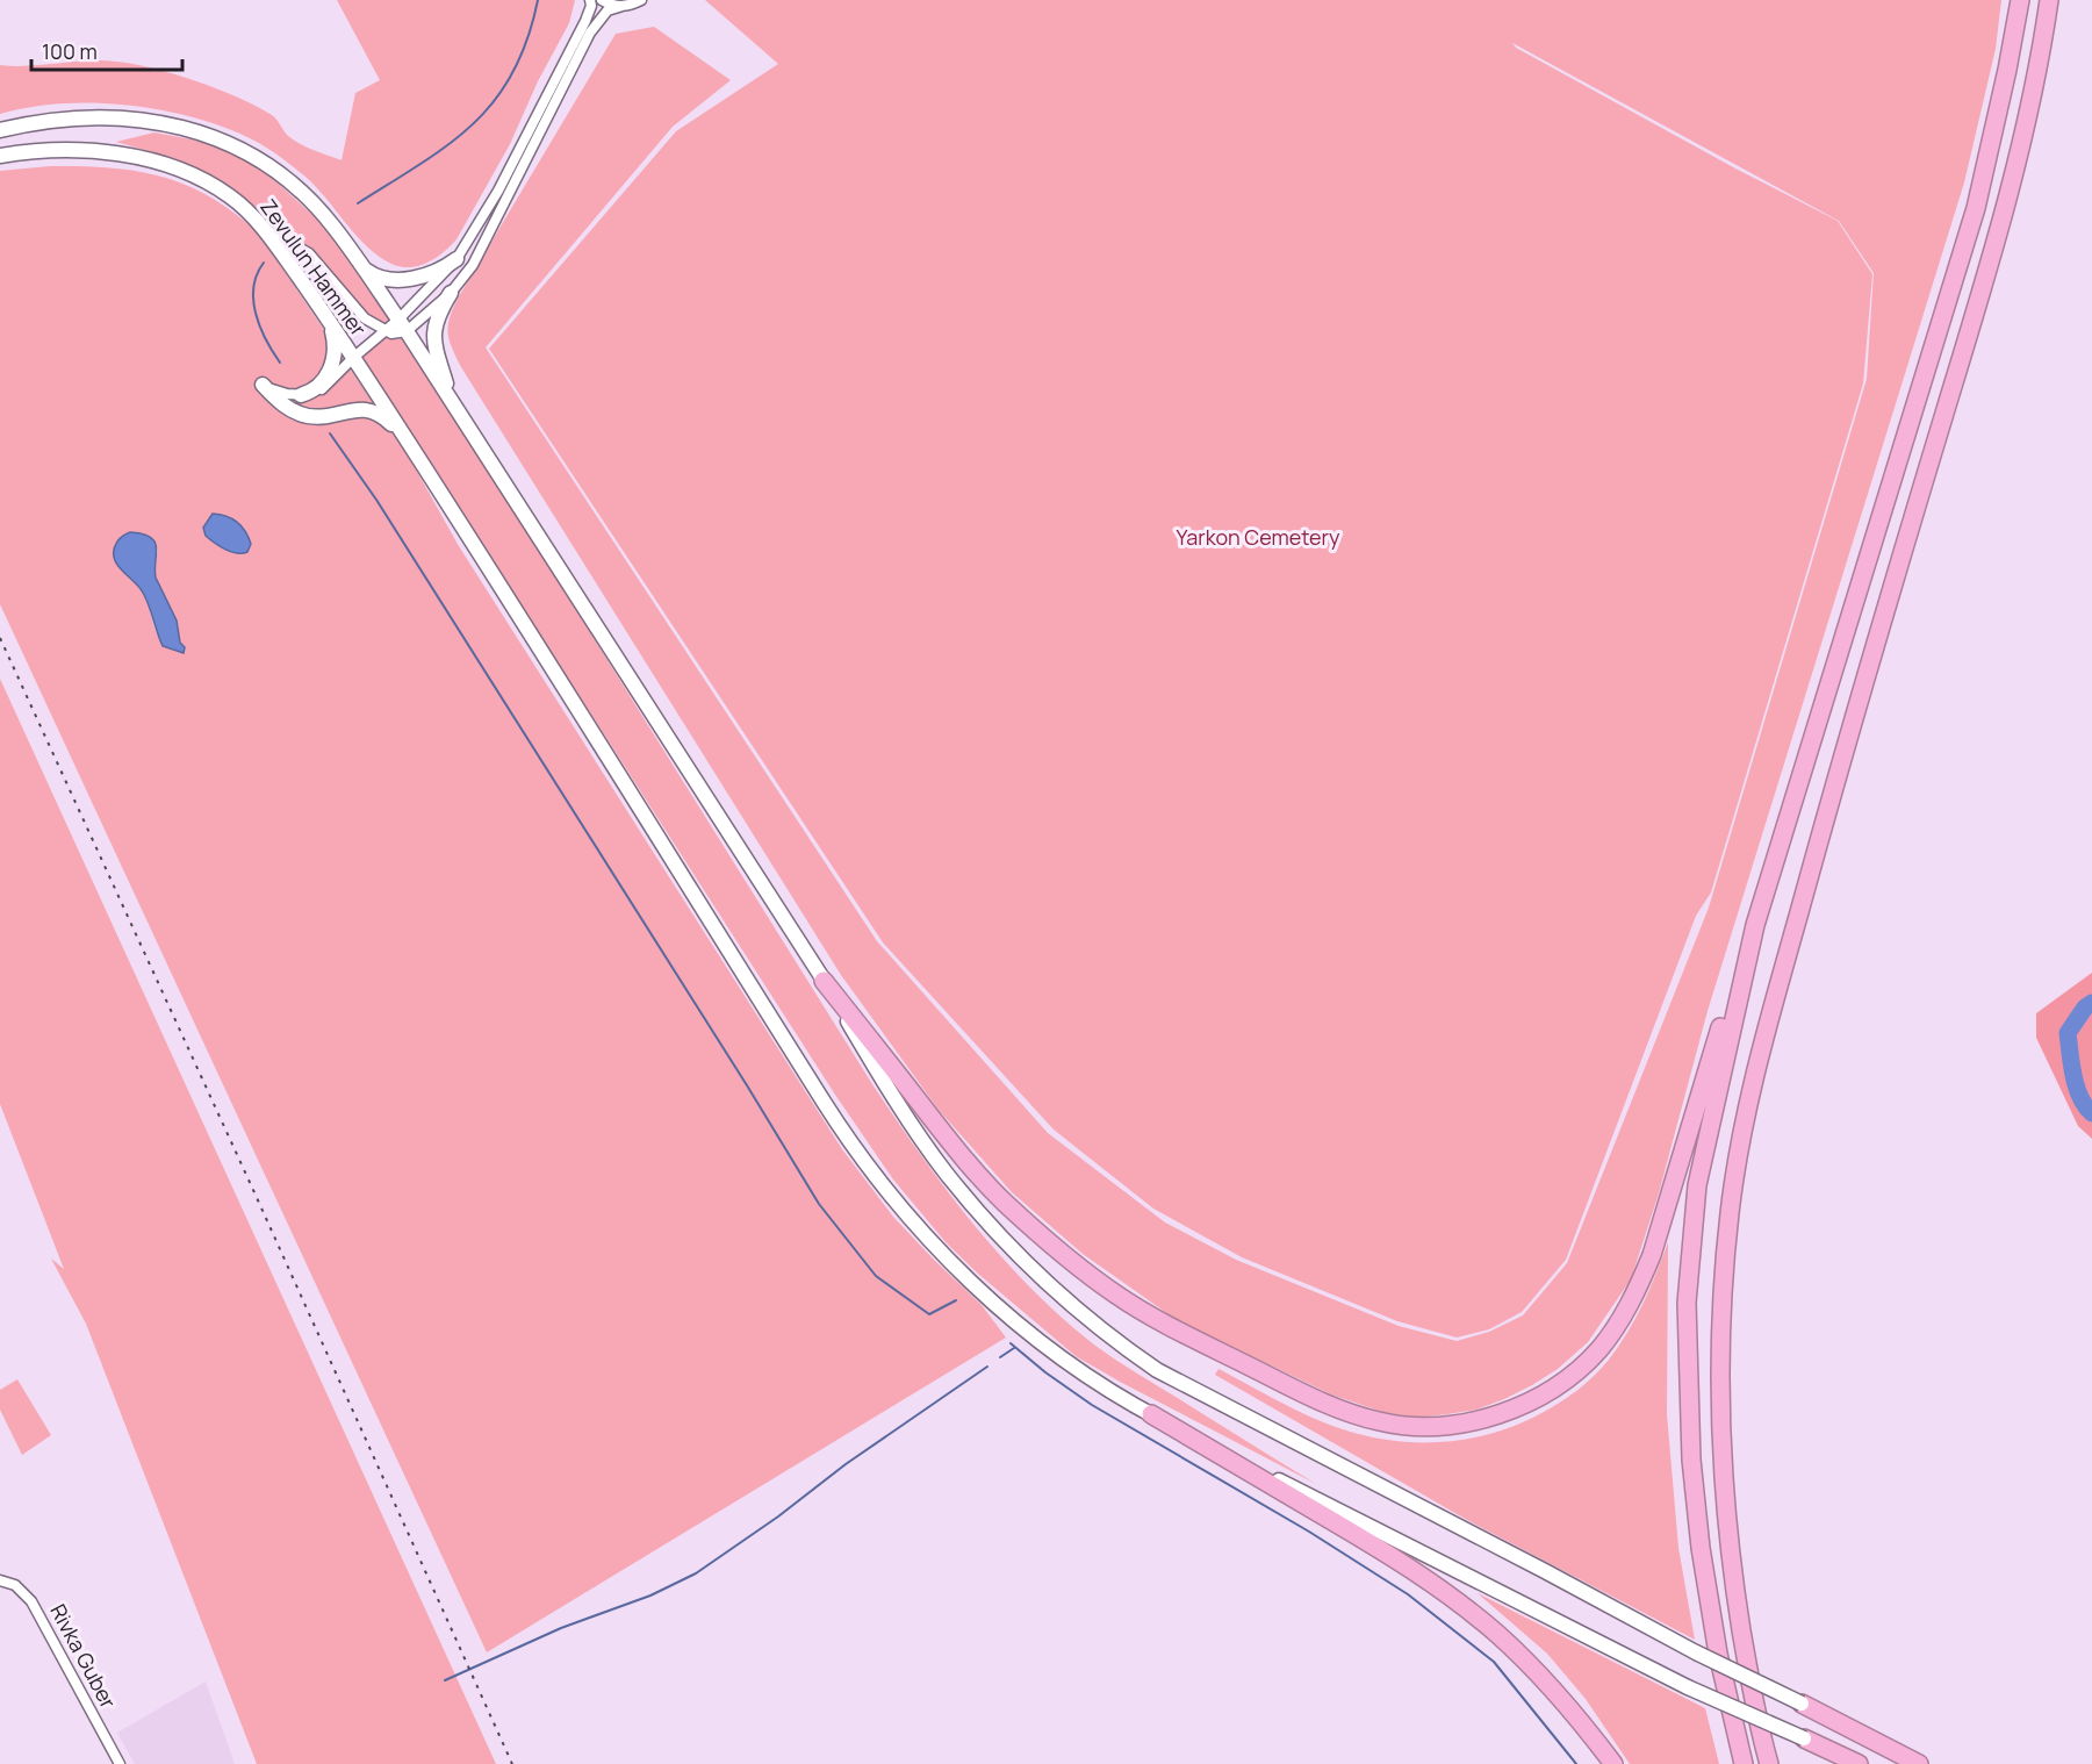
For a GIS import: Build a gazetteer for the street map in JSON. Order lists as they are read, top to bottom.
{
  "streets": {
    "main road": ["Zevulun Hammer"],
    "street": ["Rivka Guber"]
  },
  "parks": ["Yarkon Cemetery"],
  "scale_bar": "100 m"
}
